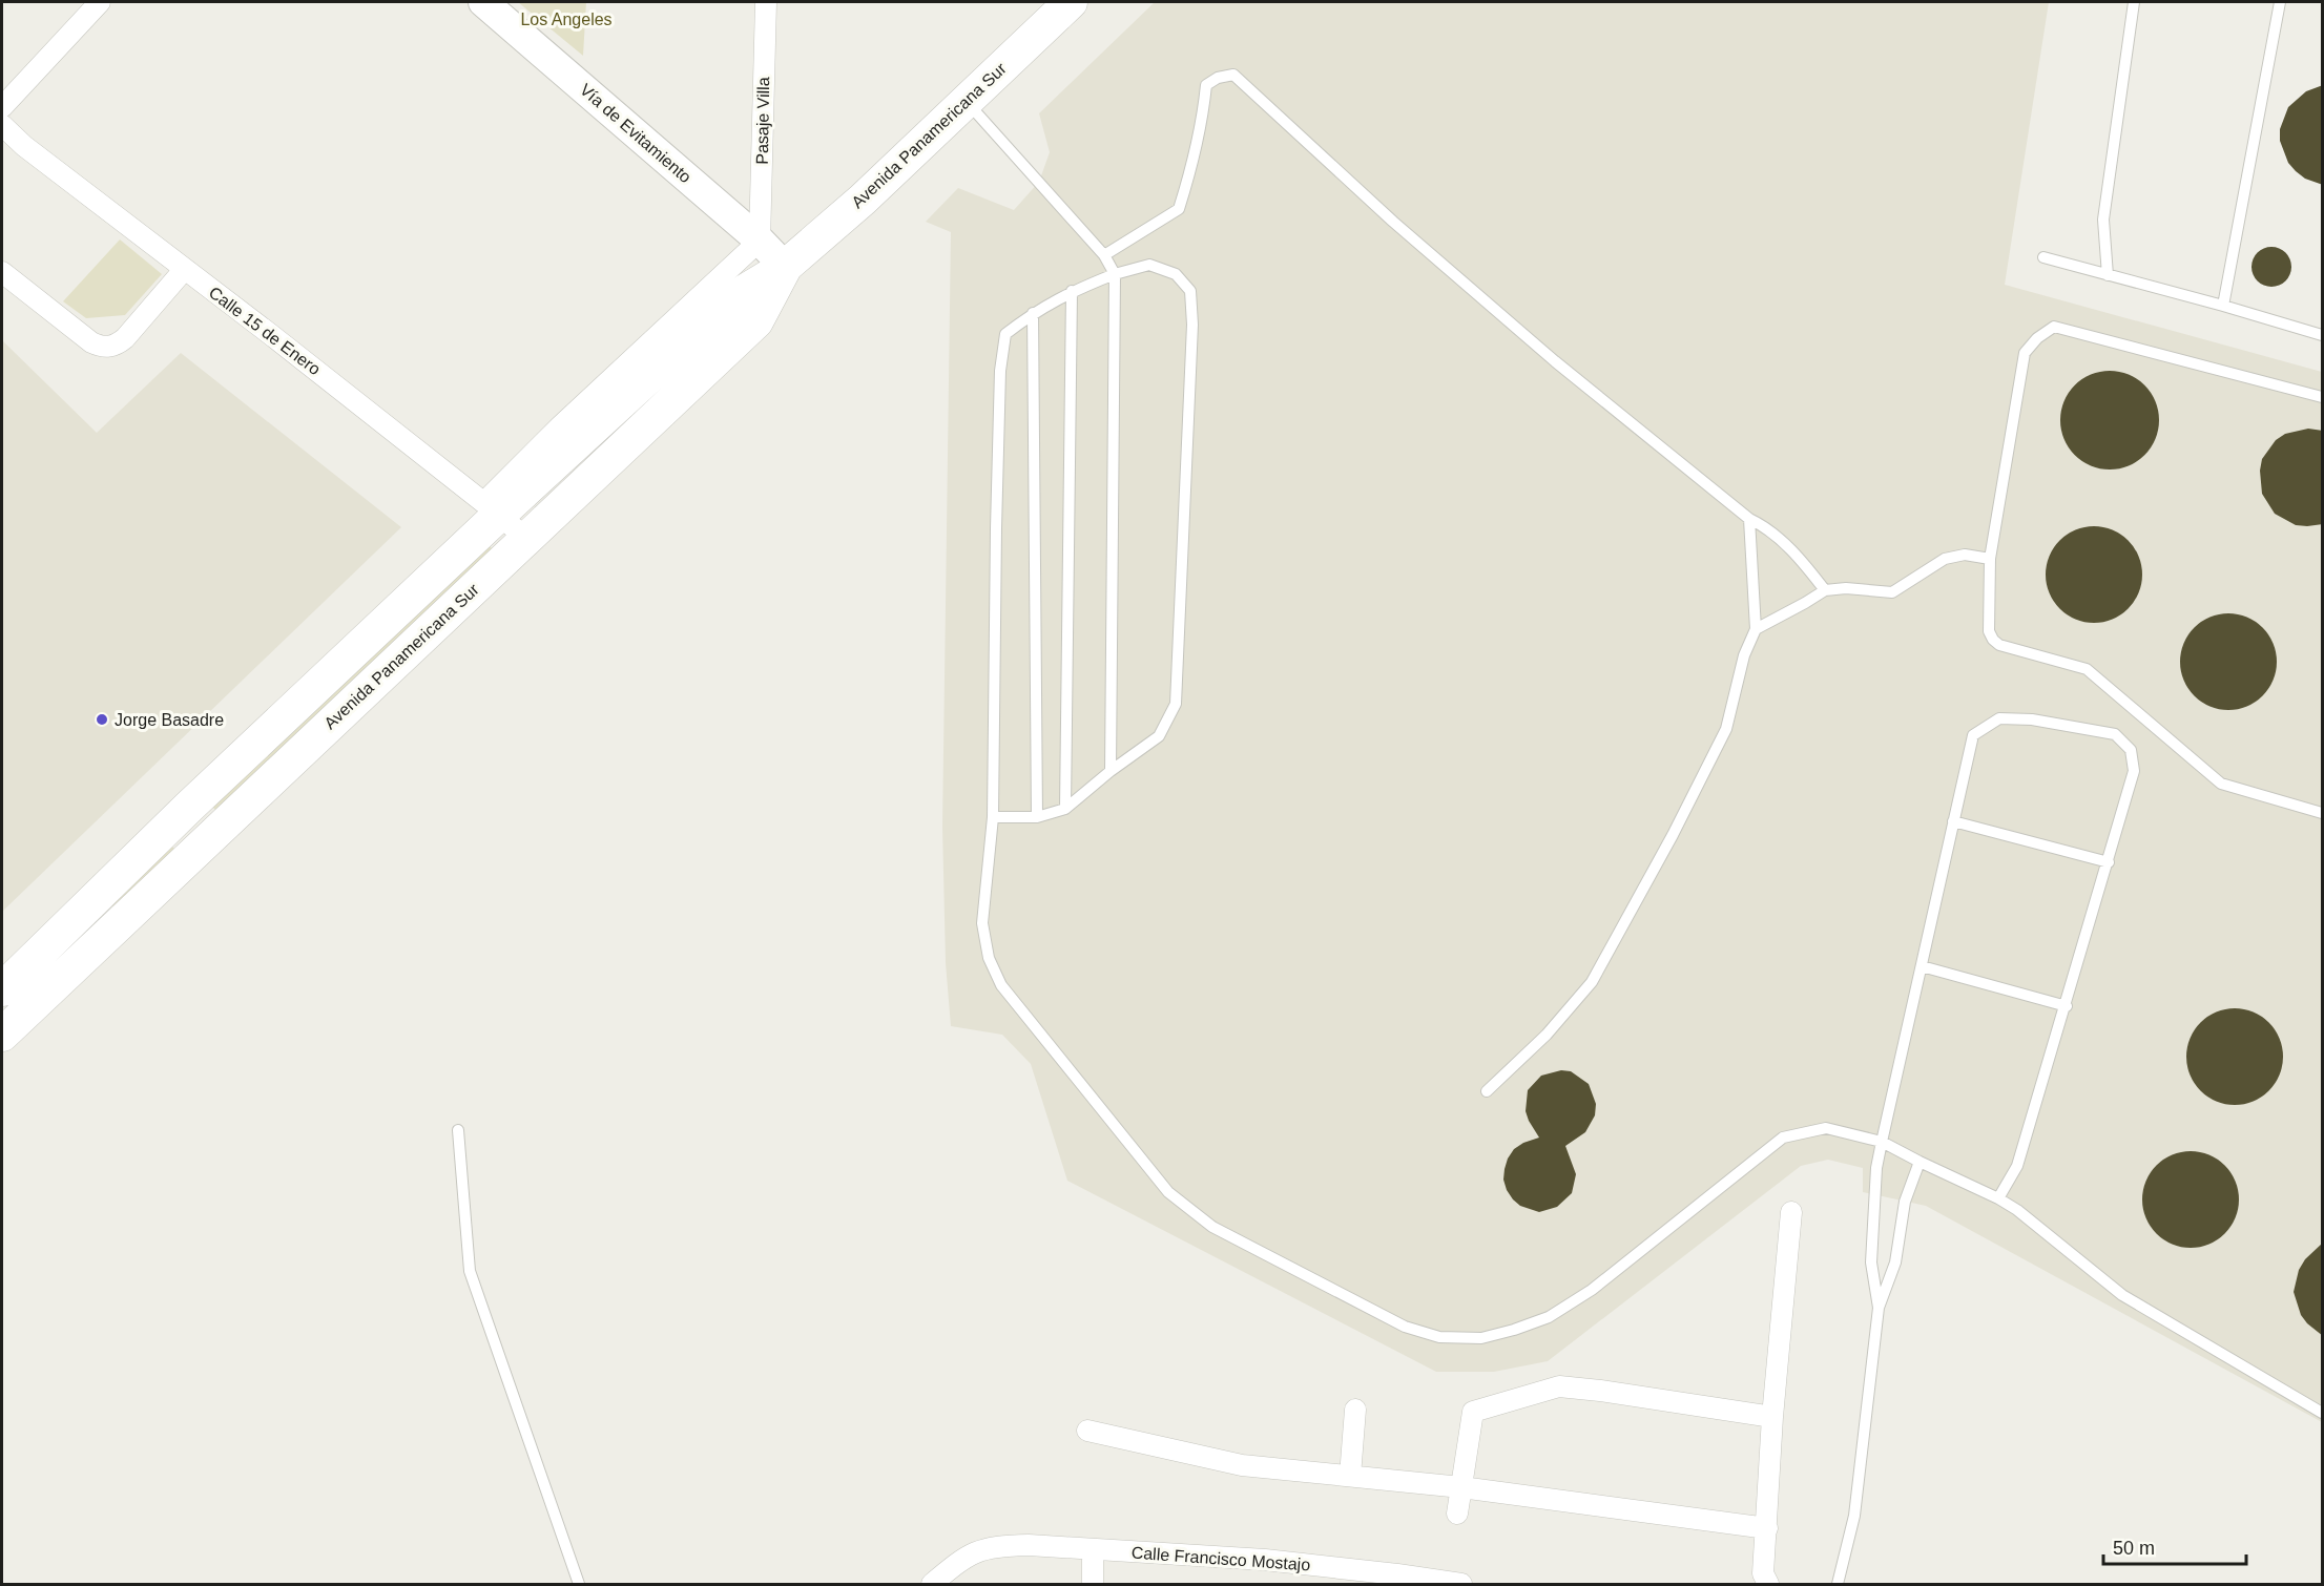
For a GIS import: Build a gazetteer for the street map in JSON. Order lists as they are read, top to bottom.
{
  "streets": {
    "main road": ["Vía de Evitamiento", "Avenida Panamericana Sur"],
    "street": ["Pasaje Villa", "Calle 15 de Enero", "Calle Francisco Mostajo"]
  },
  "crossings": [
    ["Pasaje Villa", "Vía de Evitamiento"],
    ["Pasaje Villa", "Avenida Panamericana Sur"],
    ["Vía de Evitamiento", "Avenida Panamericana Sur"],
    ["Avenida Panamericana Sur", "Calle 15 de Enero"]
  ],
  "parks": ["Los Angeles"],
  "places": ["Jorge Basadre"],
  "scale_bar": "50 m"
}
